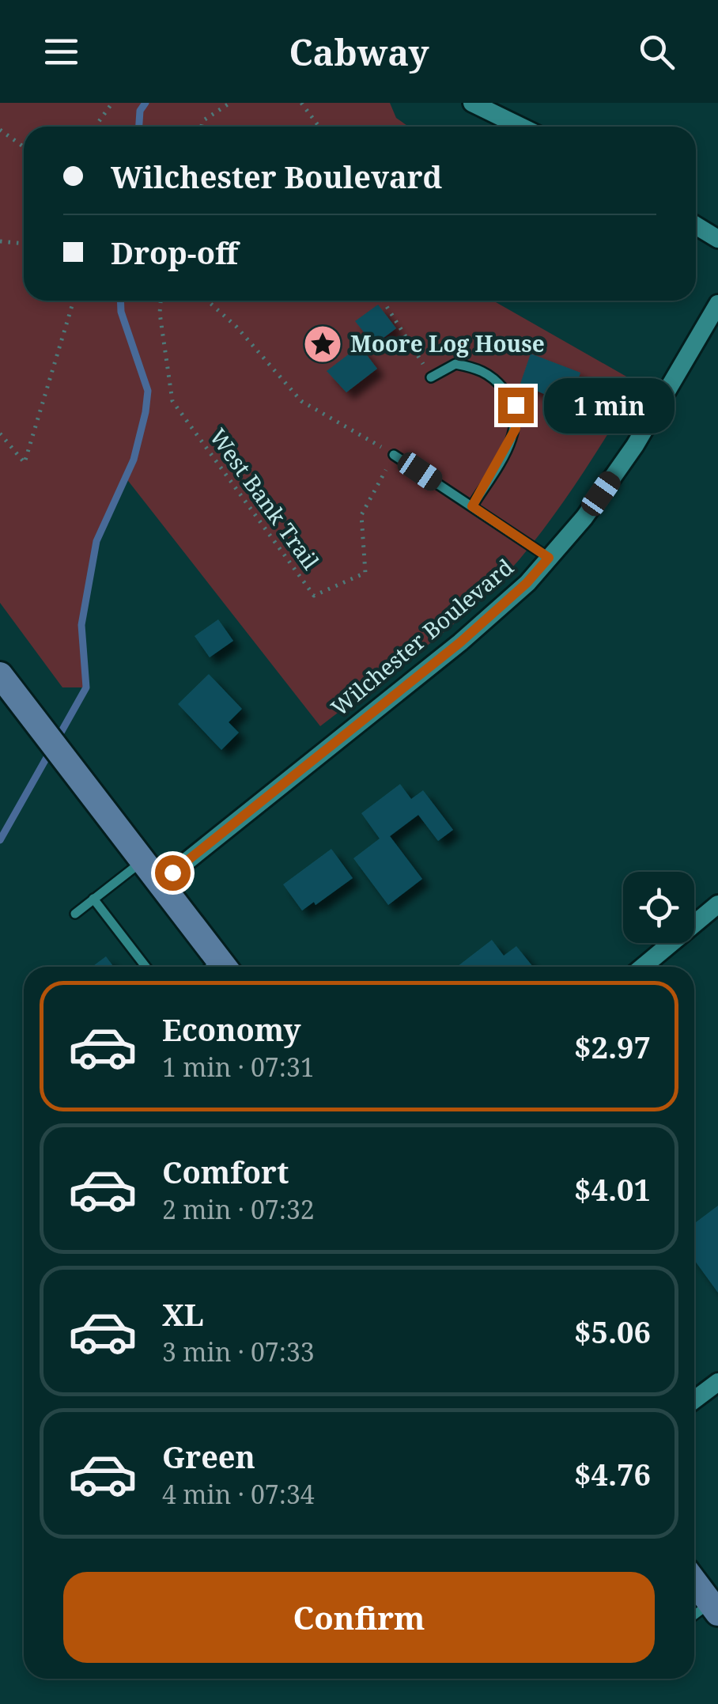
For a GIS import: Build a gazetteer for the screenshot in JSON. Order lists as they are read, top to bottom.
{
  "streets": {
    "street": ["Wilchester Boulevard"],
    "path": ["West Bank Trail"]
  },
  "places": {
    "place": ["Moore Log House"]
  },
  "page": {
    "header": "Cabway",
    "banner": ["Wilchester Boulevard", "Drop-off"],
    "bubble": "1 min",
    "list": [
      {
        "name": "Economy",
        "note": "1 min · 07:31",
        "value": "$2.97"
      },
      {
        "name": "Comfort",
        "note": "2 min · 07:32",
        "value": "$4.01"
      },
      {
        "name": "XL",
        "note": "3 min · 07:33",
        "value": "$5.06"
      },
      {
        "name": "Green",
        "note": "4 min · 07:34",
        "value": "$4.76"
      }
    ],
    "buttons": "Confirm"
  }
}
